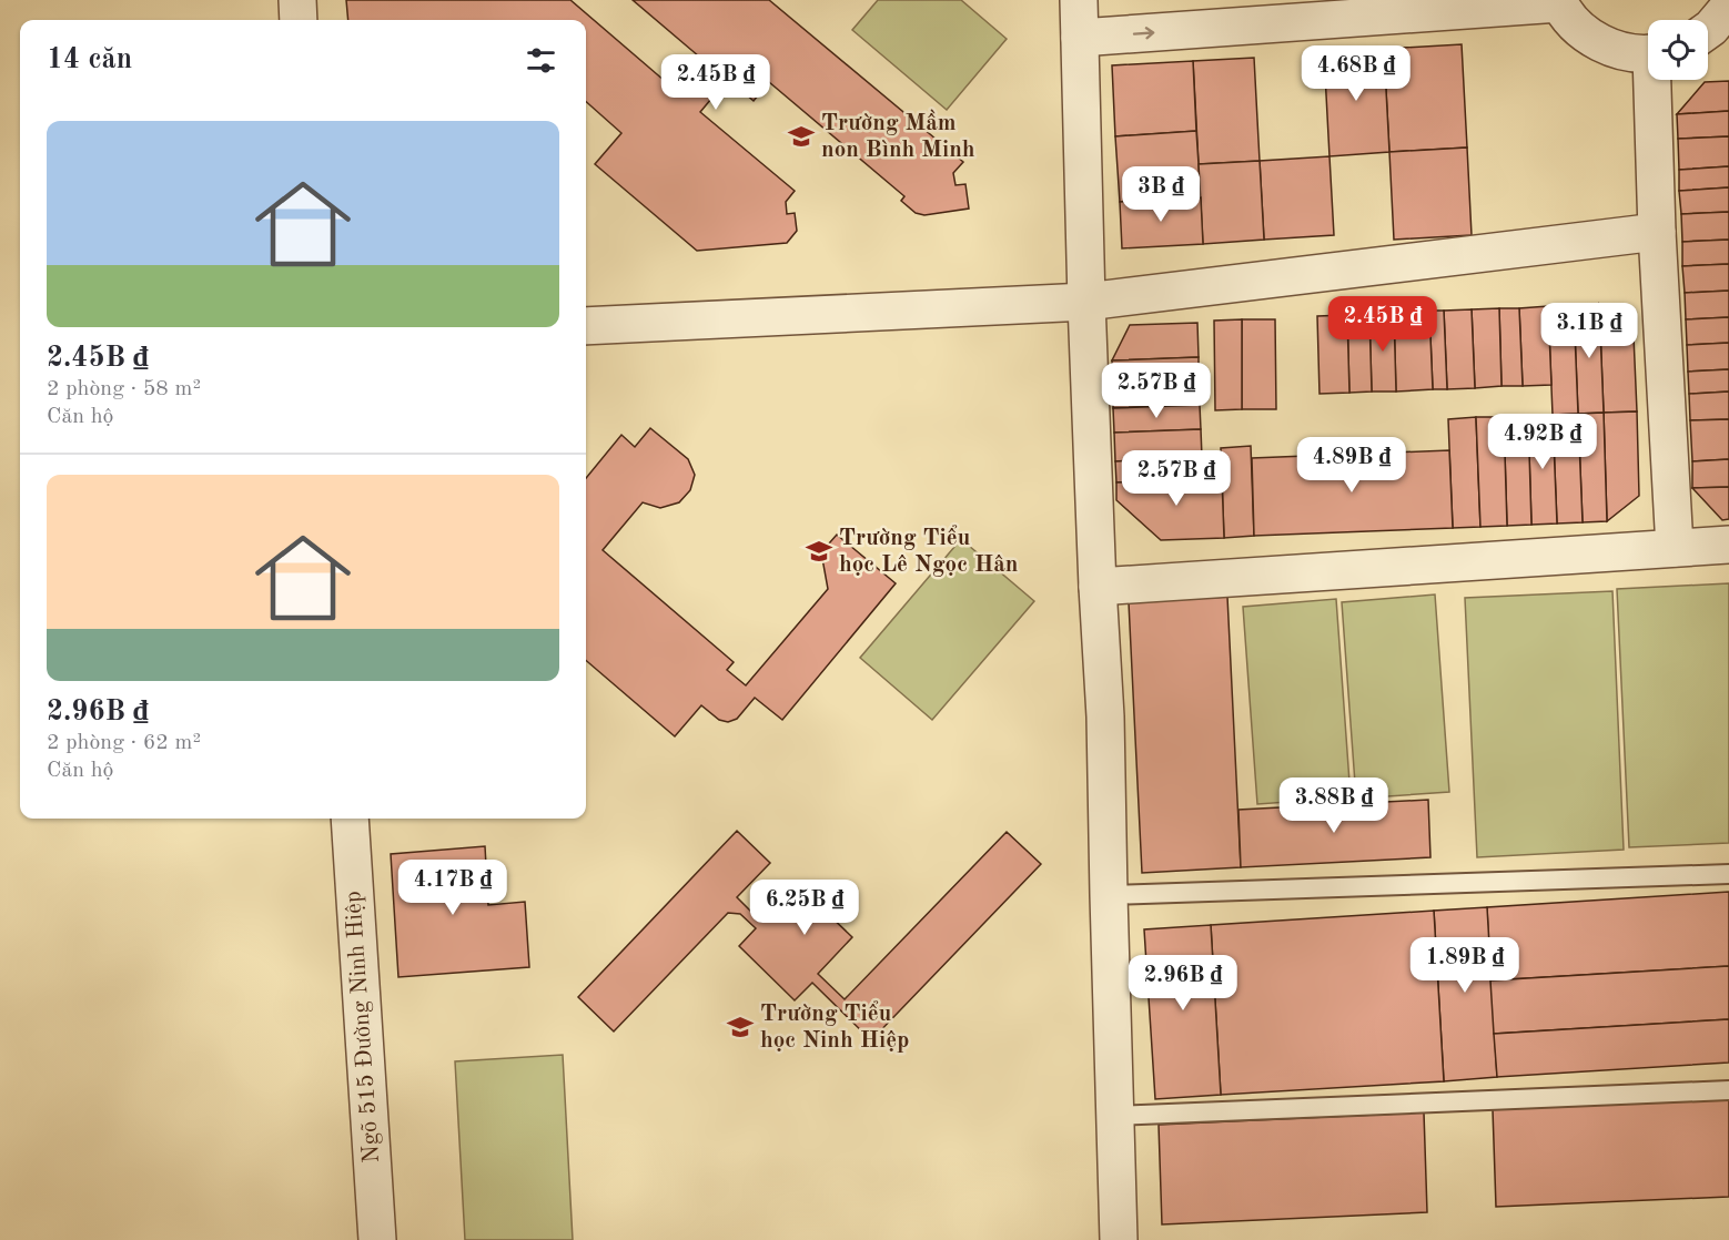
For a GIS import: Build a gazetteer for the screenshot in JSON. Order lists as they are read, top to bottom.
{
  "streets": {
    "street": ["Ngõ 515 Đường Ninh Hiệp"]
  },
  "places": {
    "school or university": ["Trường Mầm non Bình Minh", "Trường Tiểu học Lê Ngọc Hân", "Trường Tiểu học Ninh Hiệp"]
  },
  "page": {
    "heading": "14 căn",
    "price": [
      "4.68B ₫",
      "2.45B ₫",
      "3B ₫",
      "2.45B ₫",
      "3.1B ₫",
      "2.57B ₫",
      "4.92B ₫",
      "4.89B ₫",
      "2.57B ₫",
      "3.88B ₫",
      "4.17B ₫",
      "6.25B ₫",
      "1.89B ₫",
      "2.96B ₫"
    ],
    "list": [
      {
        "name": "2.45B ₫",
        "note": "2 phòng · 58 m² · Căn hộ"
      },
      {
        "name": "2.96B ₫",
        "note": "2 phòng · 62 m² · Căn hộ"
      }
    ]
  }
}
